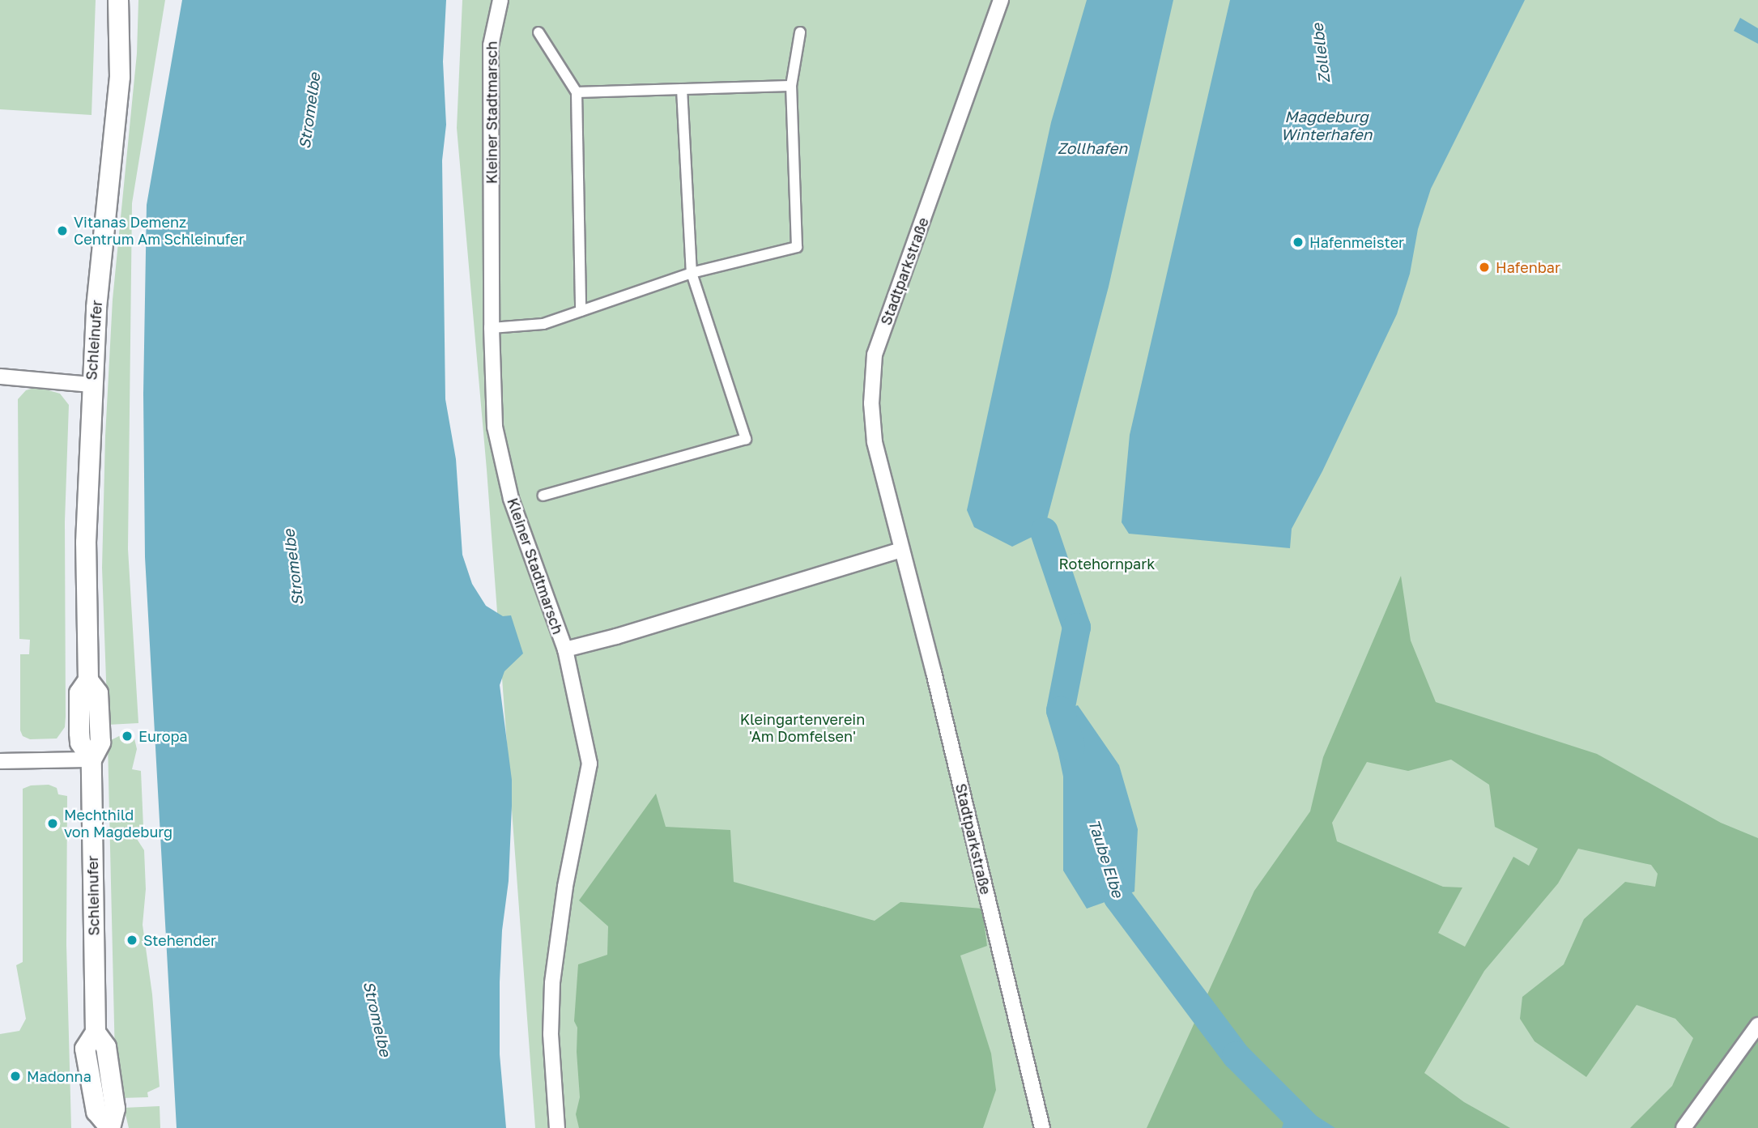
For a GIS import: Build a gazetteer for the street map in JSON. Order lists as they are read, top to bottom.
{
  "streets": {
    "main road": ["Schleinufer"],
    "street": ["Kleiner Stadtmarsch", "Stadtparkstraße"]
  },
  "water": [
    "Zollelbe",
    "Stromelbe",
    "Magdeburg Winterhafen",
    "Zollhafen",
    "Taube Elbe"
  ],
  "parks": ["Rotehornpark", "Kleingartenverein 'Am Domfelsen'"],
  "places": [
    "Vitanas Demenz Centrum Am Schleinufer",
    "Hafenmeister",
    "Hafenbar",
    "Europa",
    "Mechthild von Magdeburg",
    "Stehender",
    "Madonna"
  ]
}
